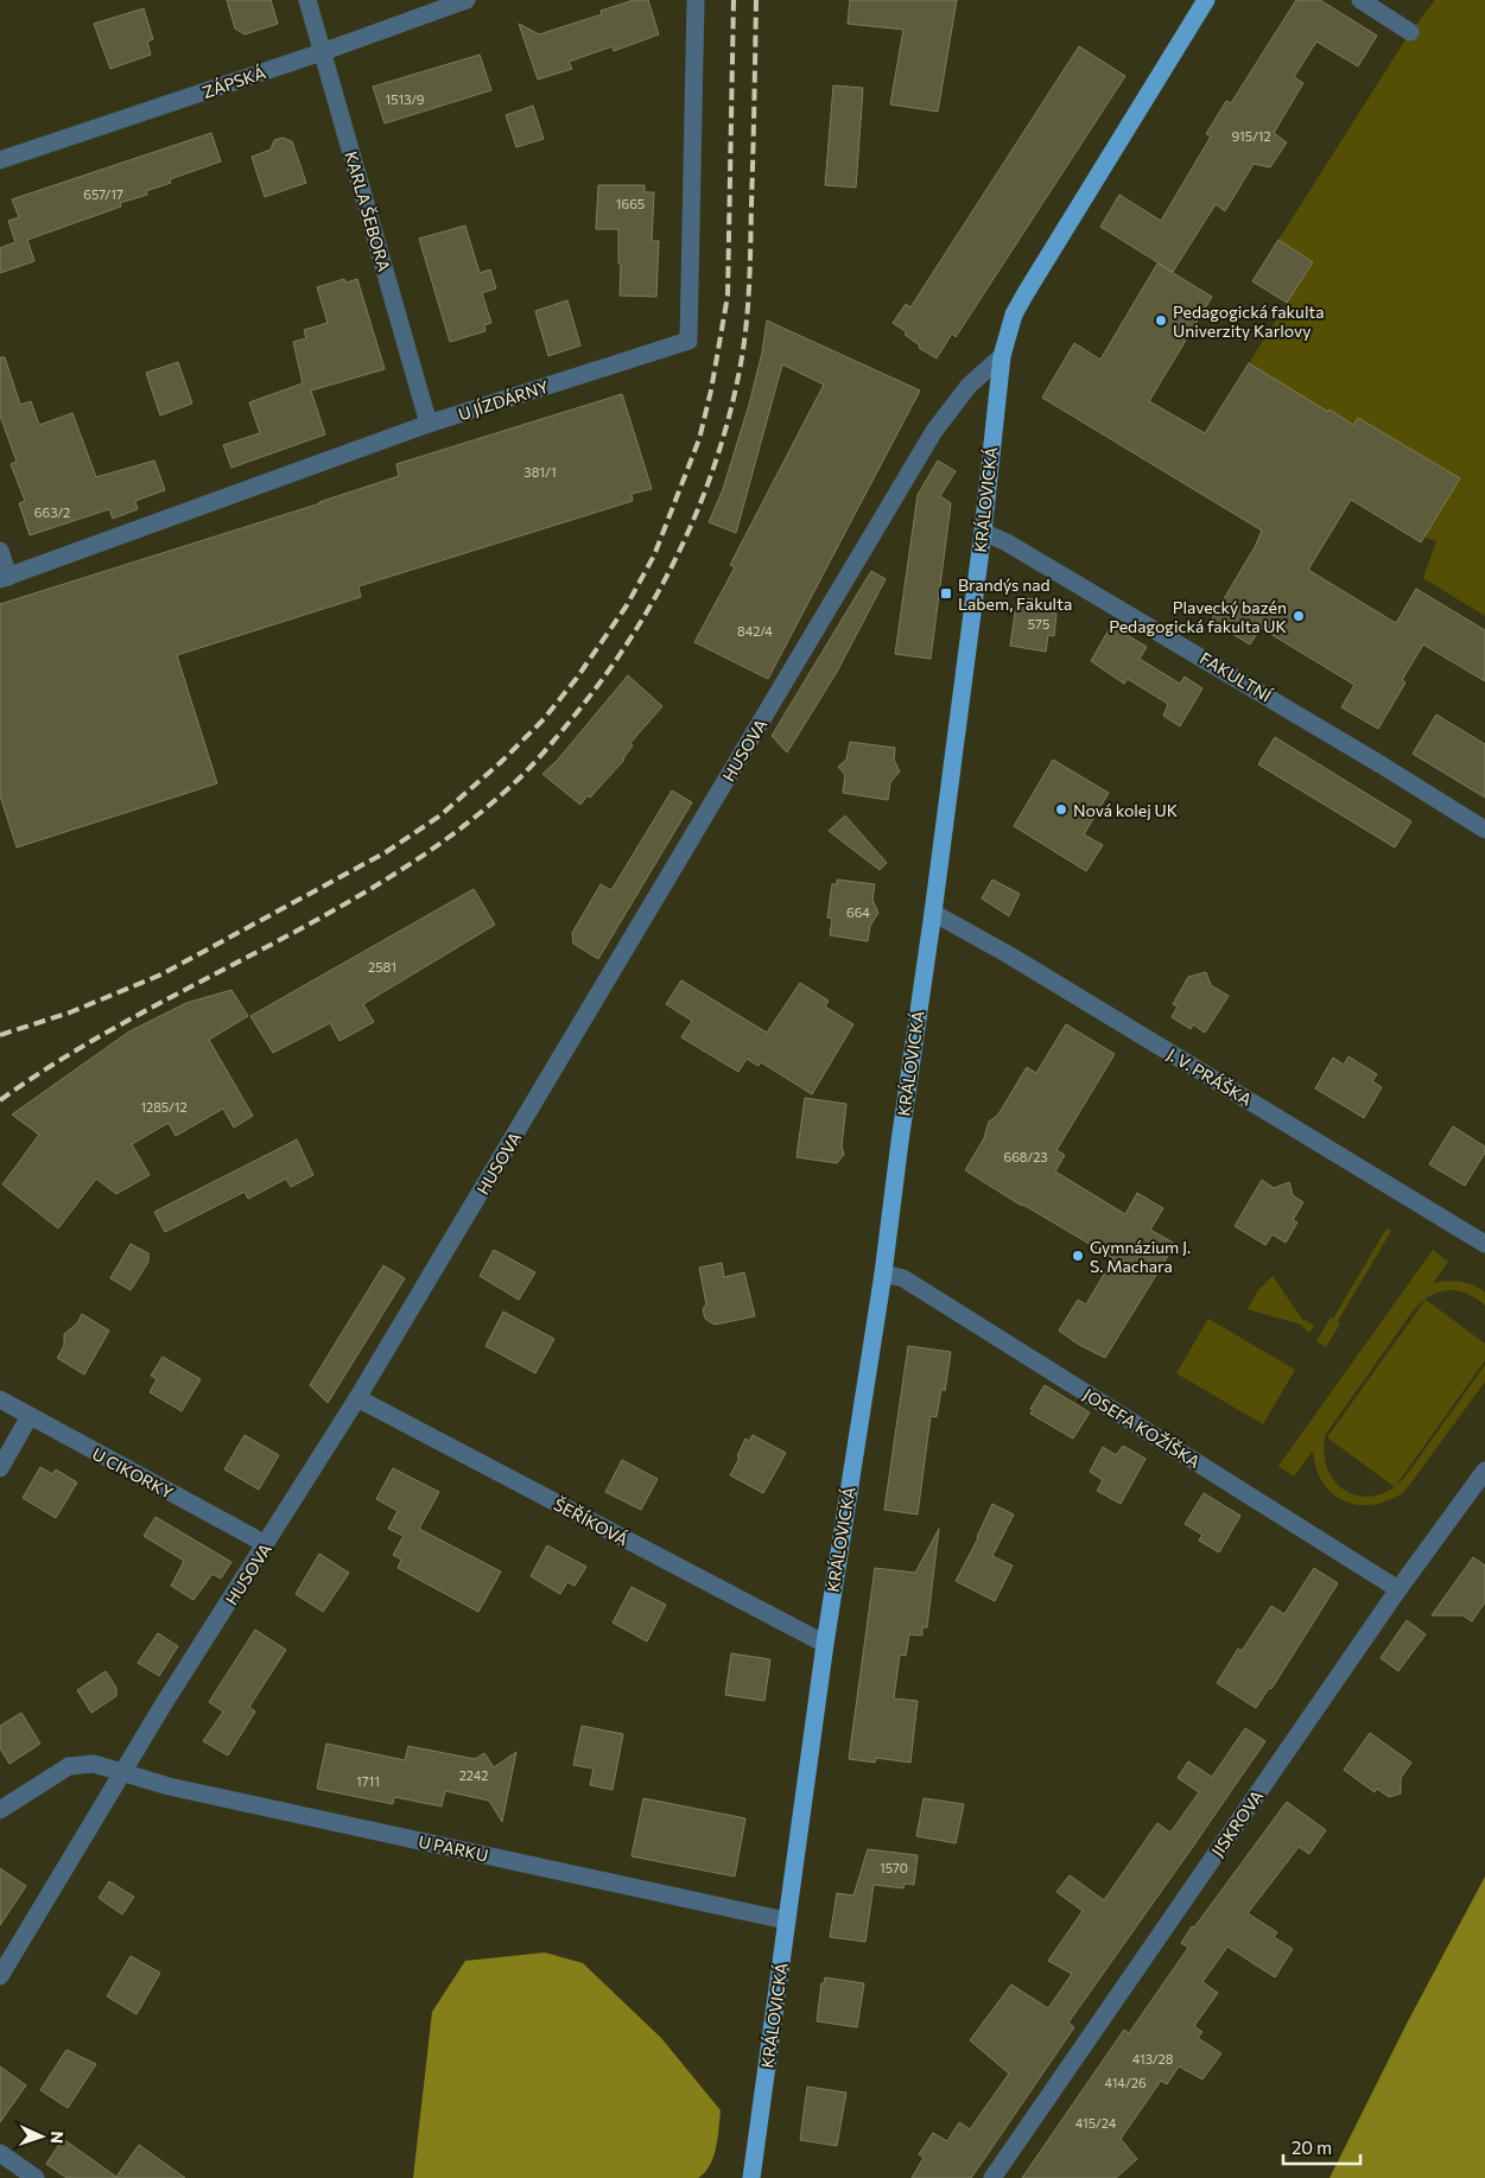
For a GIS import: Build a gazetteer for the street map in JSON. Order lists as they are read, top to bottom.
{
  "streets": {
    "main road": ["KRÁLOVICKÁ"],
    "street": [
      "ZÁPSKÁ",
      "KARLA ŠEBORA",
      "U JÍZDÁRNY",
      "FAKULTNÍ",
      "HUSOVA",
      "J. V. PRÁŠKA",
      "JOSEFA KOŽÍŠKA",
      "U CIKORKY",
      "ŠEŘÍKOVÁ",
      "JISKROVA",
      "U PARKU"
    ]
  },
  "crossings": [
    ["ZÁPSKÁ", "KARLA ŠEBORA"],
    ["KARLA ŠEBORA", "U JÍZDÁRNY"],
    ["KRÁLOVICKÁ", "FAKULTNÍ"],
    ["KRÁLOVICKÁ", "HUSOVA"],
    ["KRÁLOVICKÁ", "J. V. PRÁŠKA"],
    ["KRÁLOVICKÁ", "JOSEFA KOŽÍŠKA"],
    ["KRÁLOVICKÁ", "ŠEŘÍKOVÁ"],
    ["KRÁLOVICKÁ", "U PARKU"],
    ["HUSOVA", "U CIKORKY"],
    ["HUSOVA", "ŠEŘÍKOVÁ"],
    ["HUSOVA", "U PARKU"],
    ["JOSEFA KOŽÍŠKA", "JISKROVA"]
  ],
  "places": {
    "other": [
      "Pedagogická fakulta Univerzity Karlovy",
      "Plavecký bazén Pedagogická fakulta UK",
      "Nová kolej UK",
      "Gymnázium J. S. Machara"
    ],
    "transit": ["Brandýs nad Labem, Fakulta"]
  },
  "house_numbers": [
    "1513/9",
    "915/12",
    "657/17",
    "1665",
    "381/1",
    "663/2",
    "575",
    "842/4",
    "664",
    "2581",
    "1285/12",
    "668/23",
    "2242",
    "1711",
    "1570",
    "413/28",
    "414/26",
    "415/24"
  ],
  "scale_bar": "20 m",
  "north": "right"
}
